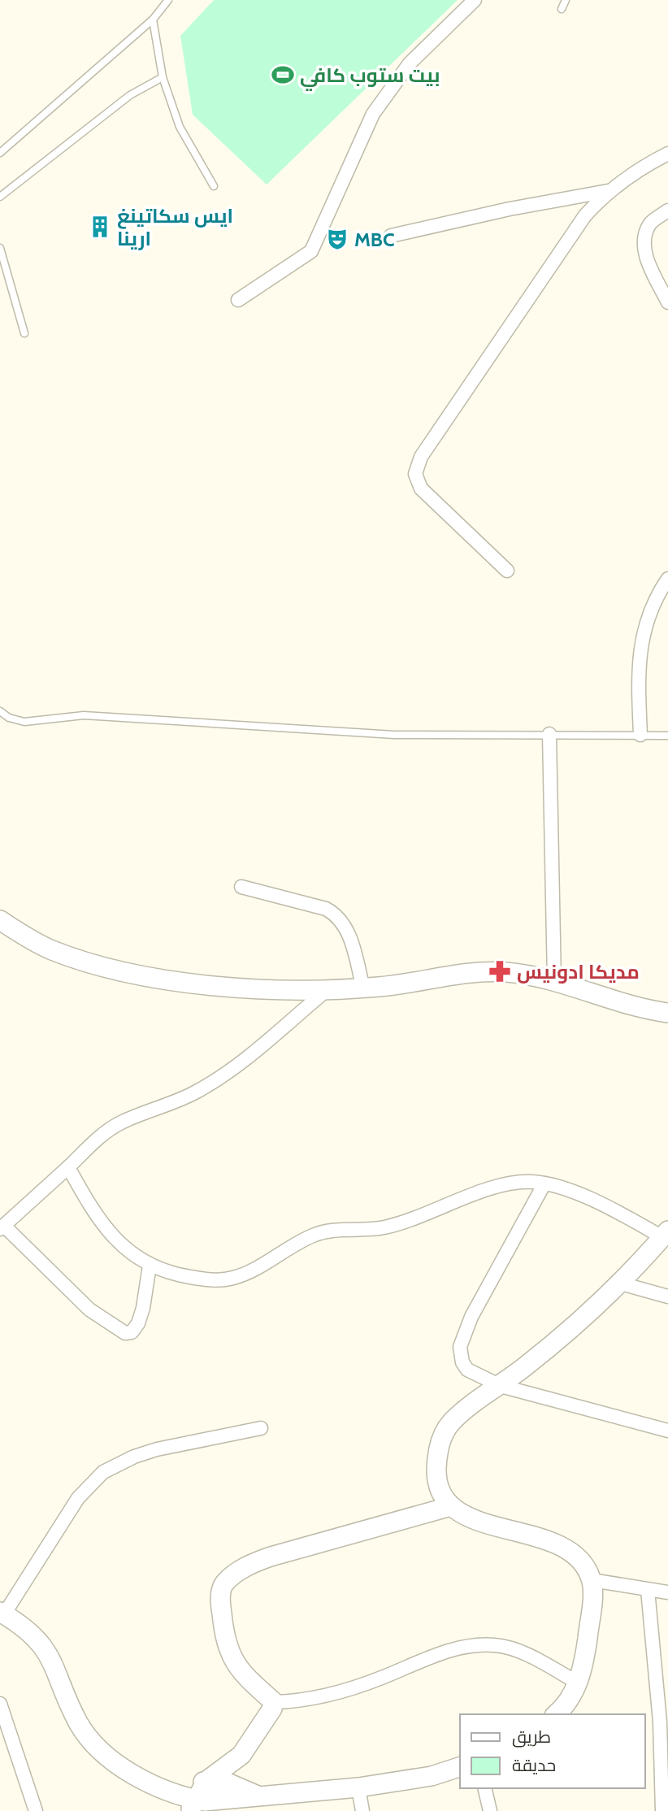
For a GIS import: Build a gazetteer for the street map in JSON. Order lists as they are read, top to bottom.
{
  "places": {
    "sports": ["بيت ستوب كافي"],
    "building": ["ايس سكاتينغ ارينا"],
    "theatre": ["MBC"],
    "pharmacy": ["مديكا ادونيس"]
  },
  "legend": ["طريق", "حديقة"]
}
